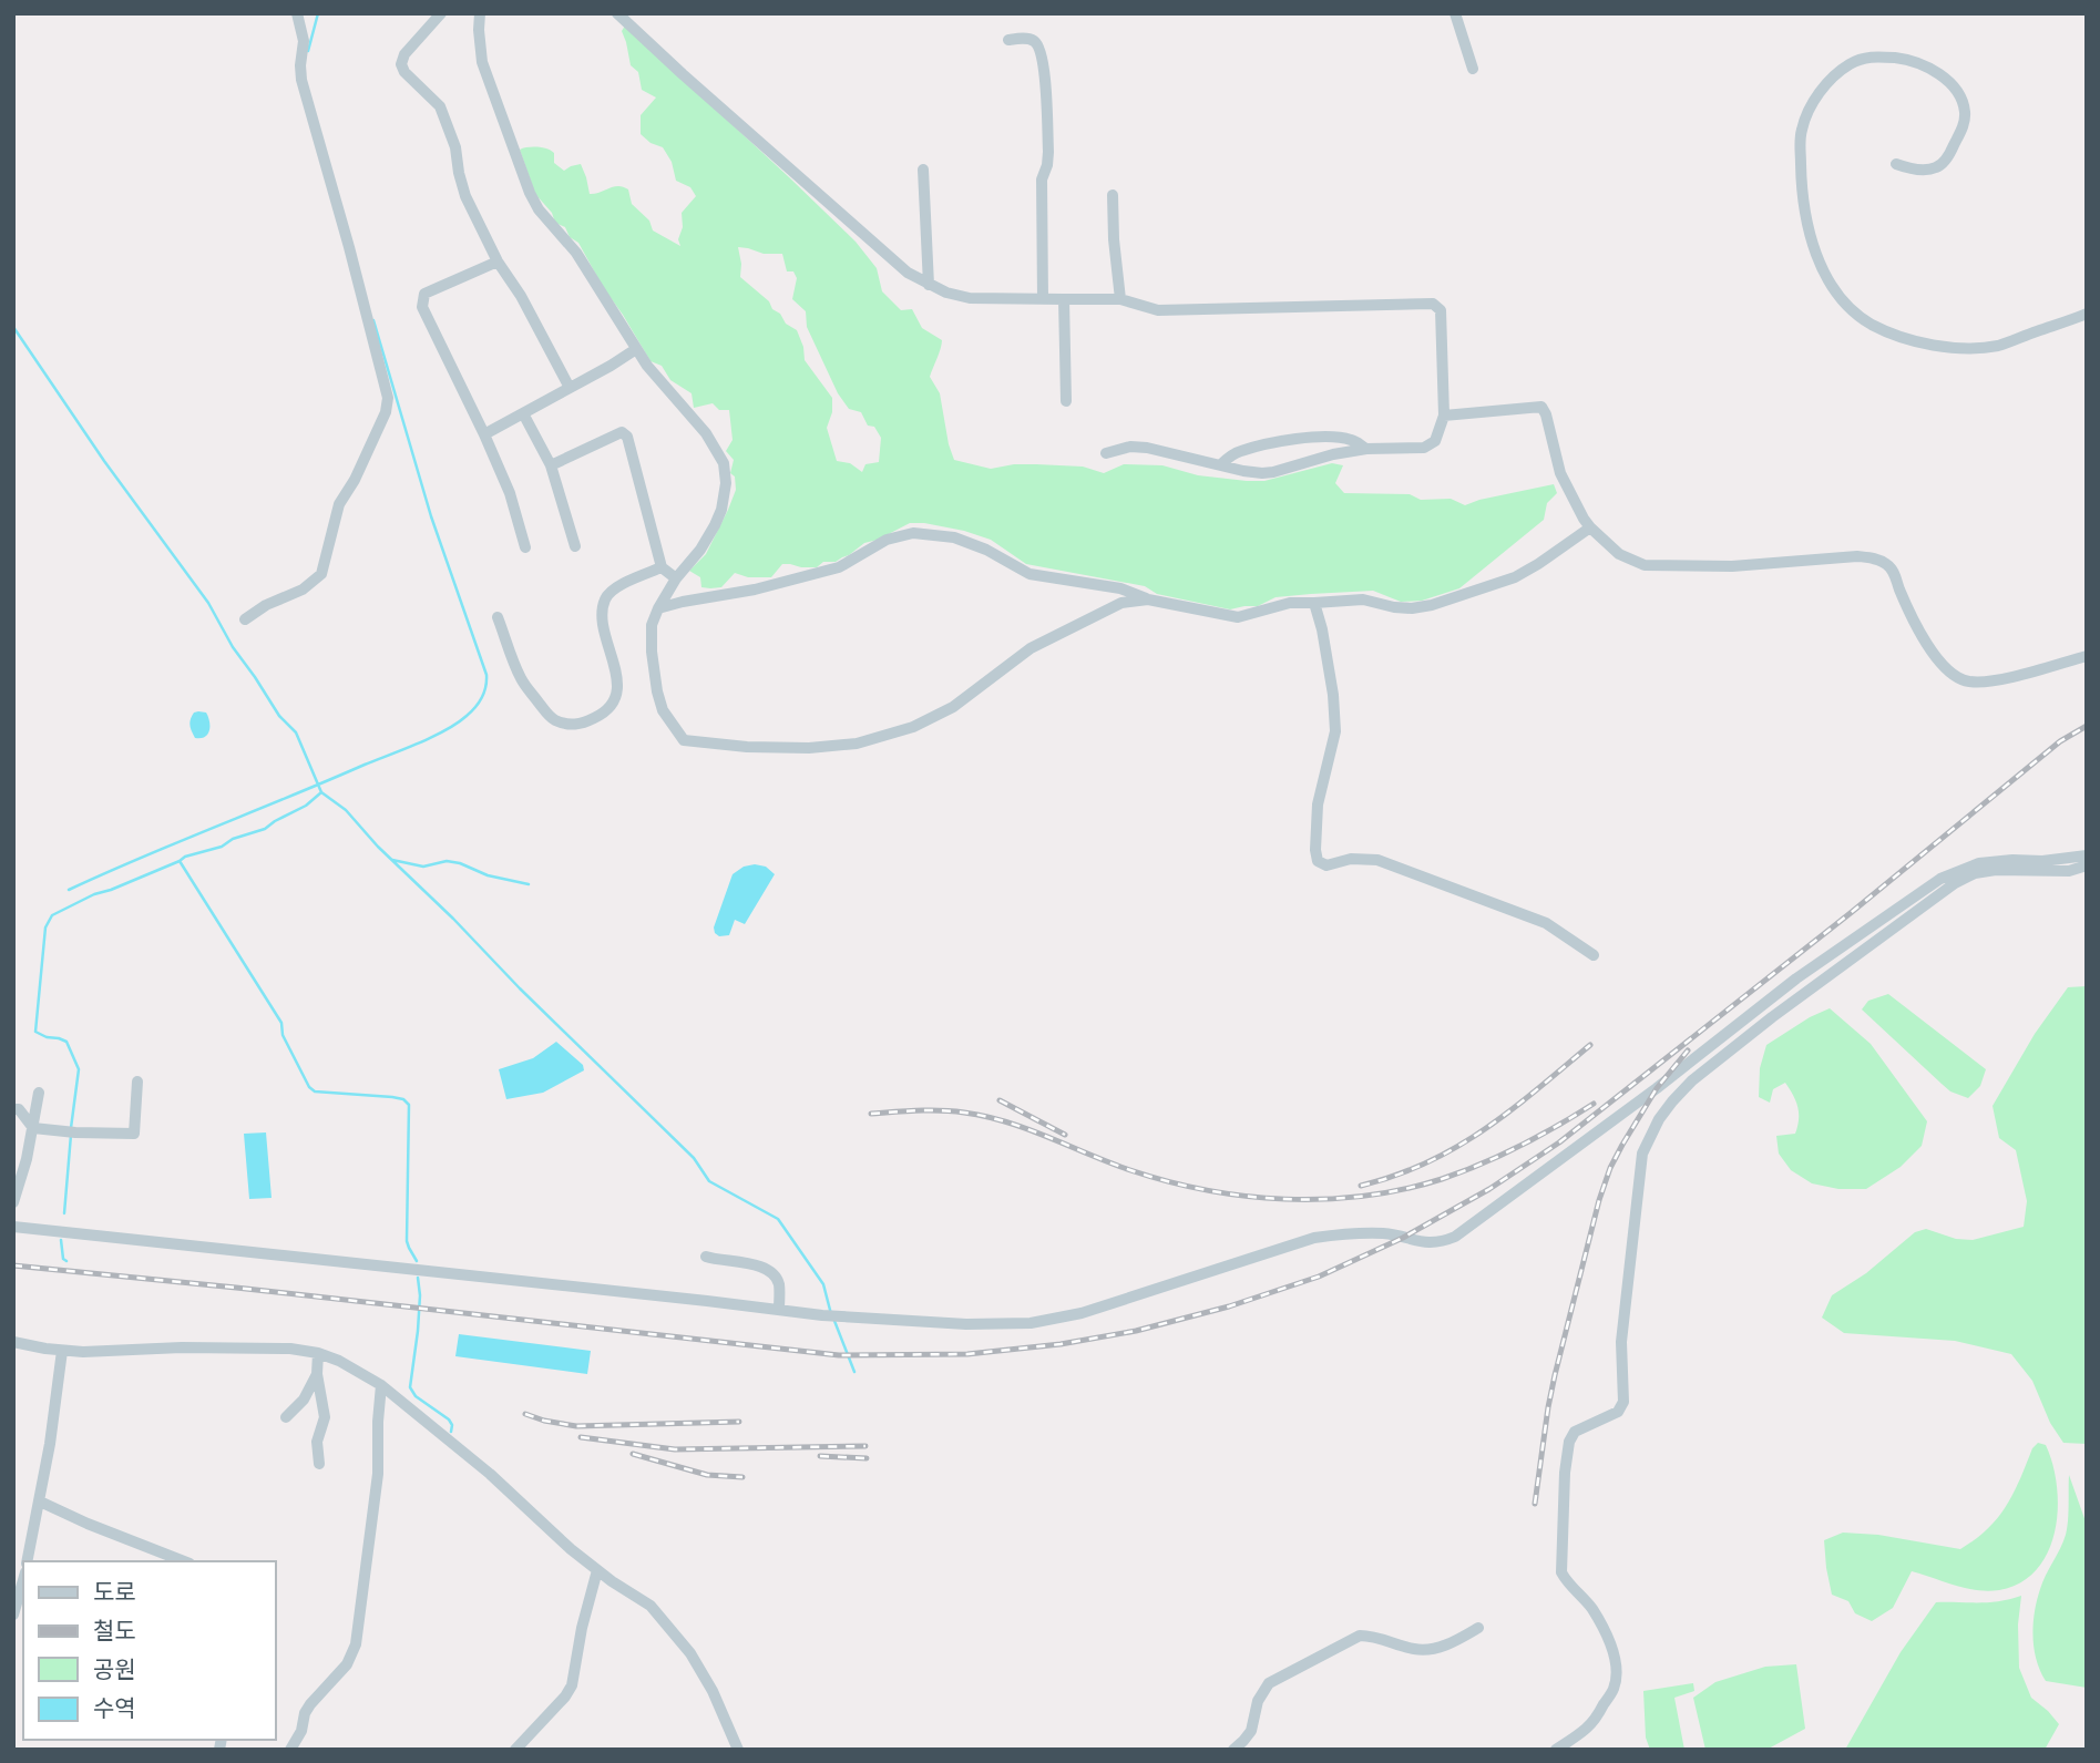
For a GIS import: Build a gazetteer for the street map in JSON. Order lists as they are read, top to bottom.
{
  "legend": [
    "도로",
    "철도",
    "공원",
    "수역"
  ]
}
